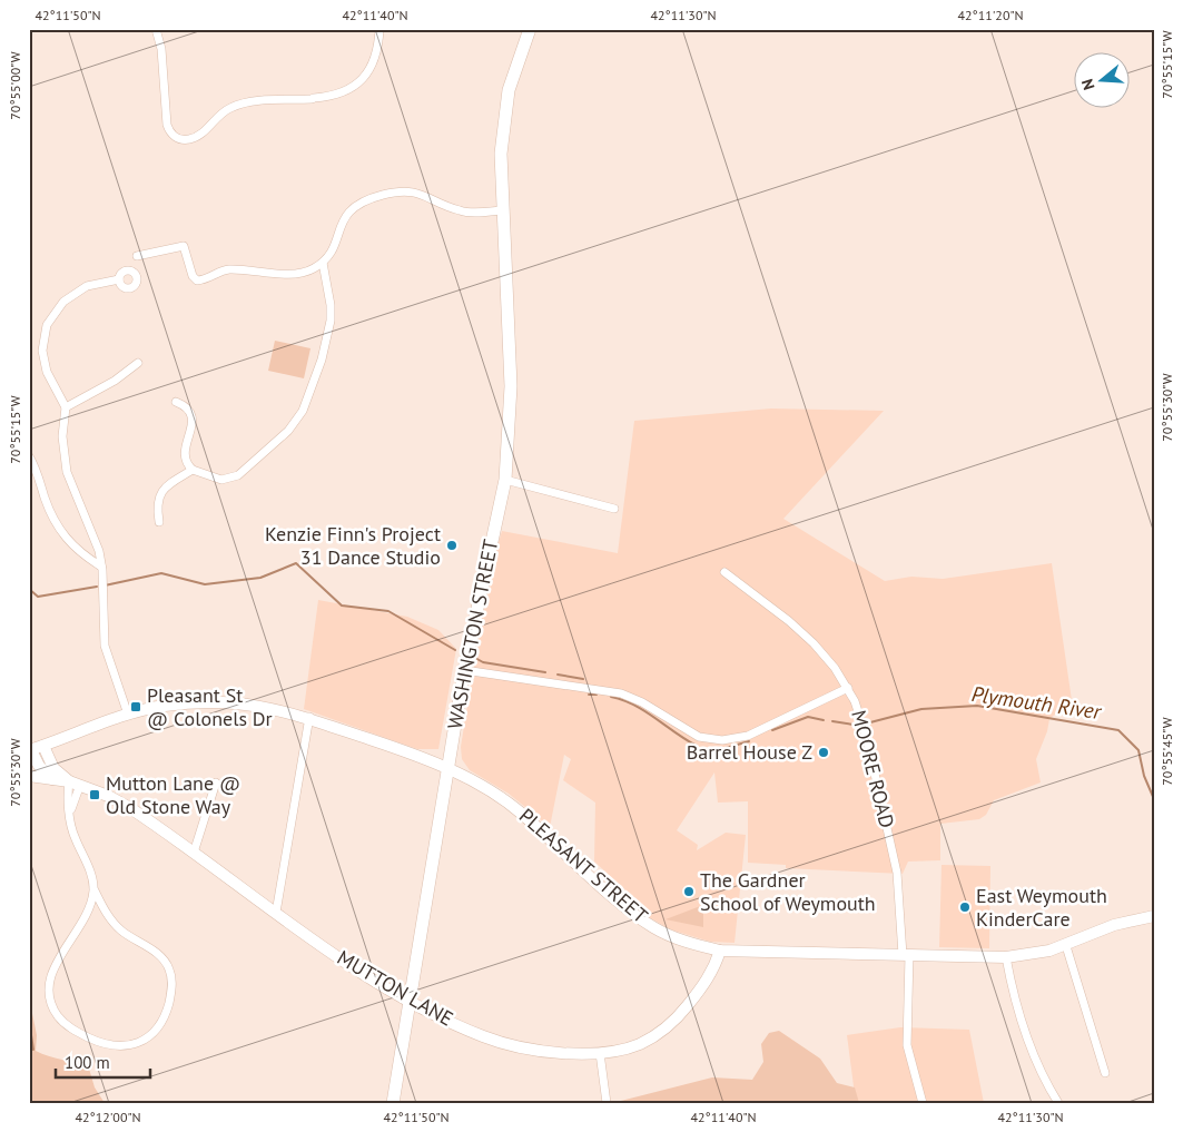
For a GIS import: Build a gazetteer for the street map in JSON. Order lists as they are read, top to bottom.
{
  "streets": {
    "main road": ["WASHINGTON STREET", "PLEASANT STREET", "MUTTON LANE"],
    "street": ["MOORE ROAD"]
  },
  "crossings": [
    ["WASHINGTON STREET", "PLEASANT STREET"],
    ["WASHINGTON STREET", "MUTTON LANE"],
    ["MOORE ROAD", "PLEASANT STREET"],
    ["PLEASANT STREET", "MUTTON LANE"]
  ],
  "water": ["Plymouth River"],
  "places": {
    "other": [
      "Kenzie Finn's Project 31 Dance Studio",
      "Barrel House Z",
      "The Gardner School of Weymouth",
      "East Weymouth KinderCare"
    ],
    "transit": ["Pleasant St @ Colonels Dr", "Mutton Lane @ Old Stone Way"]
  },
  "scale_bar": "100 m",
  "north": "left",
  "coordinates": [
    "42°11'50\"N",
    "42°11'40\"N",
    "42°11'30\"N",
    "42°11'20\"N",
    "70°55'15\"W",
    "70°55'00\"W",
    "70°55'30\"W",
    "70°55'45\"W",
    "42°12'00\"N"
  ]
}
